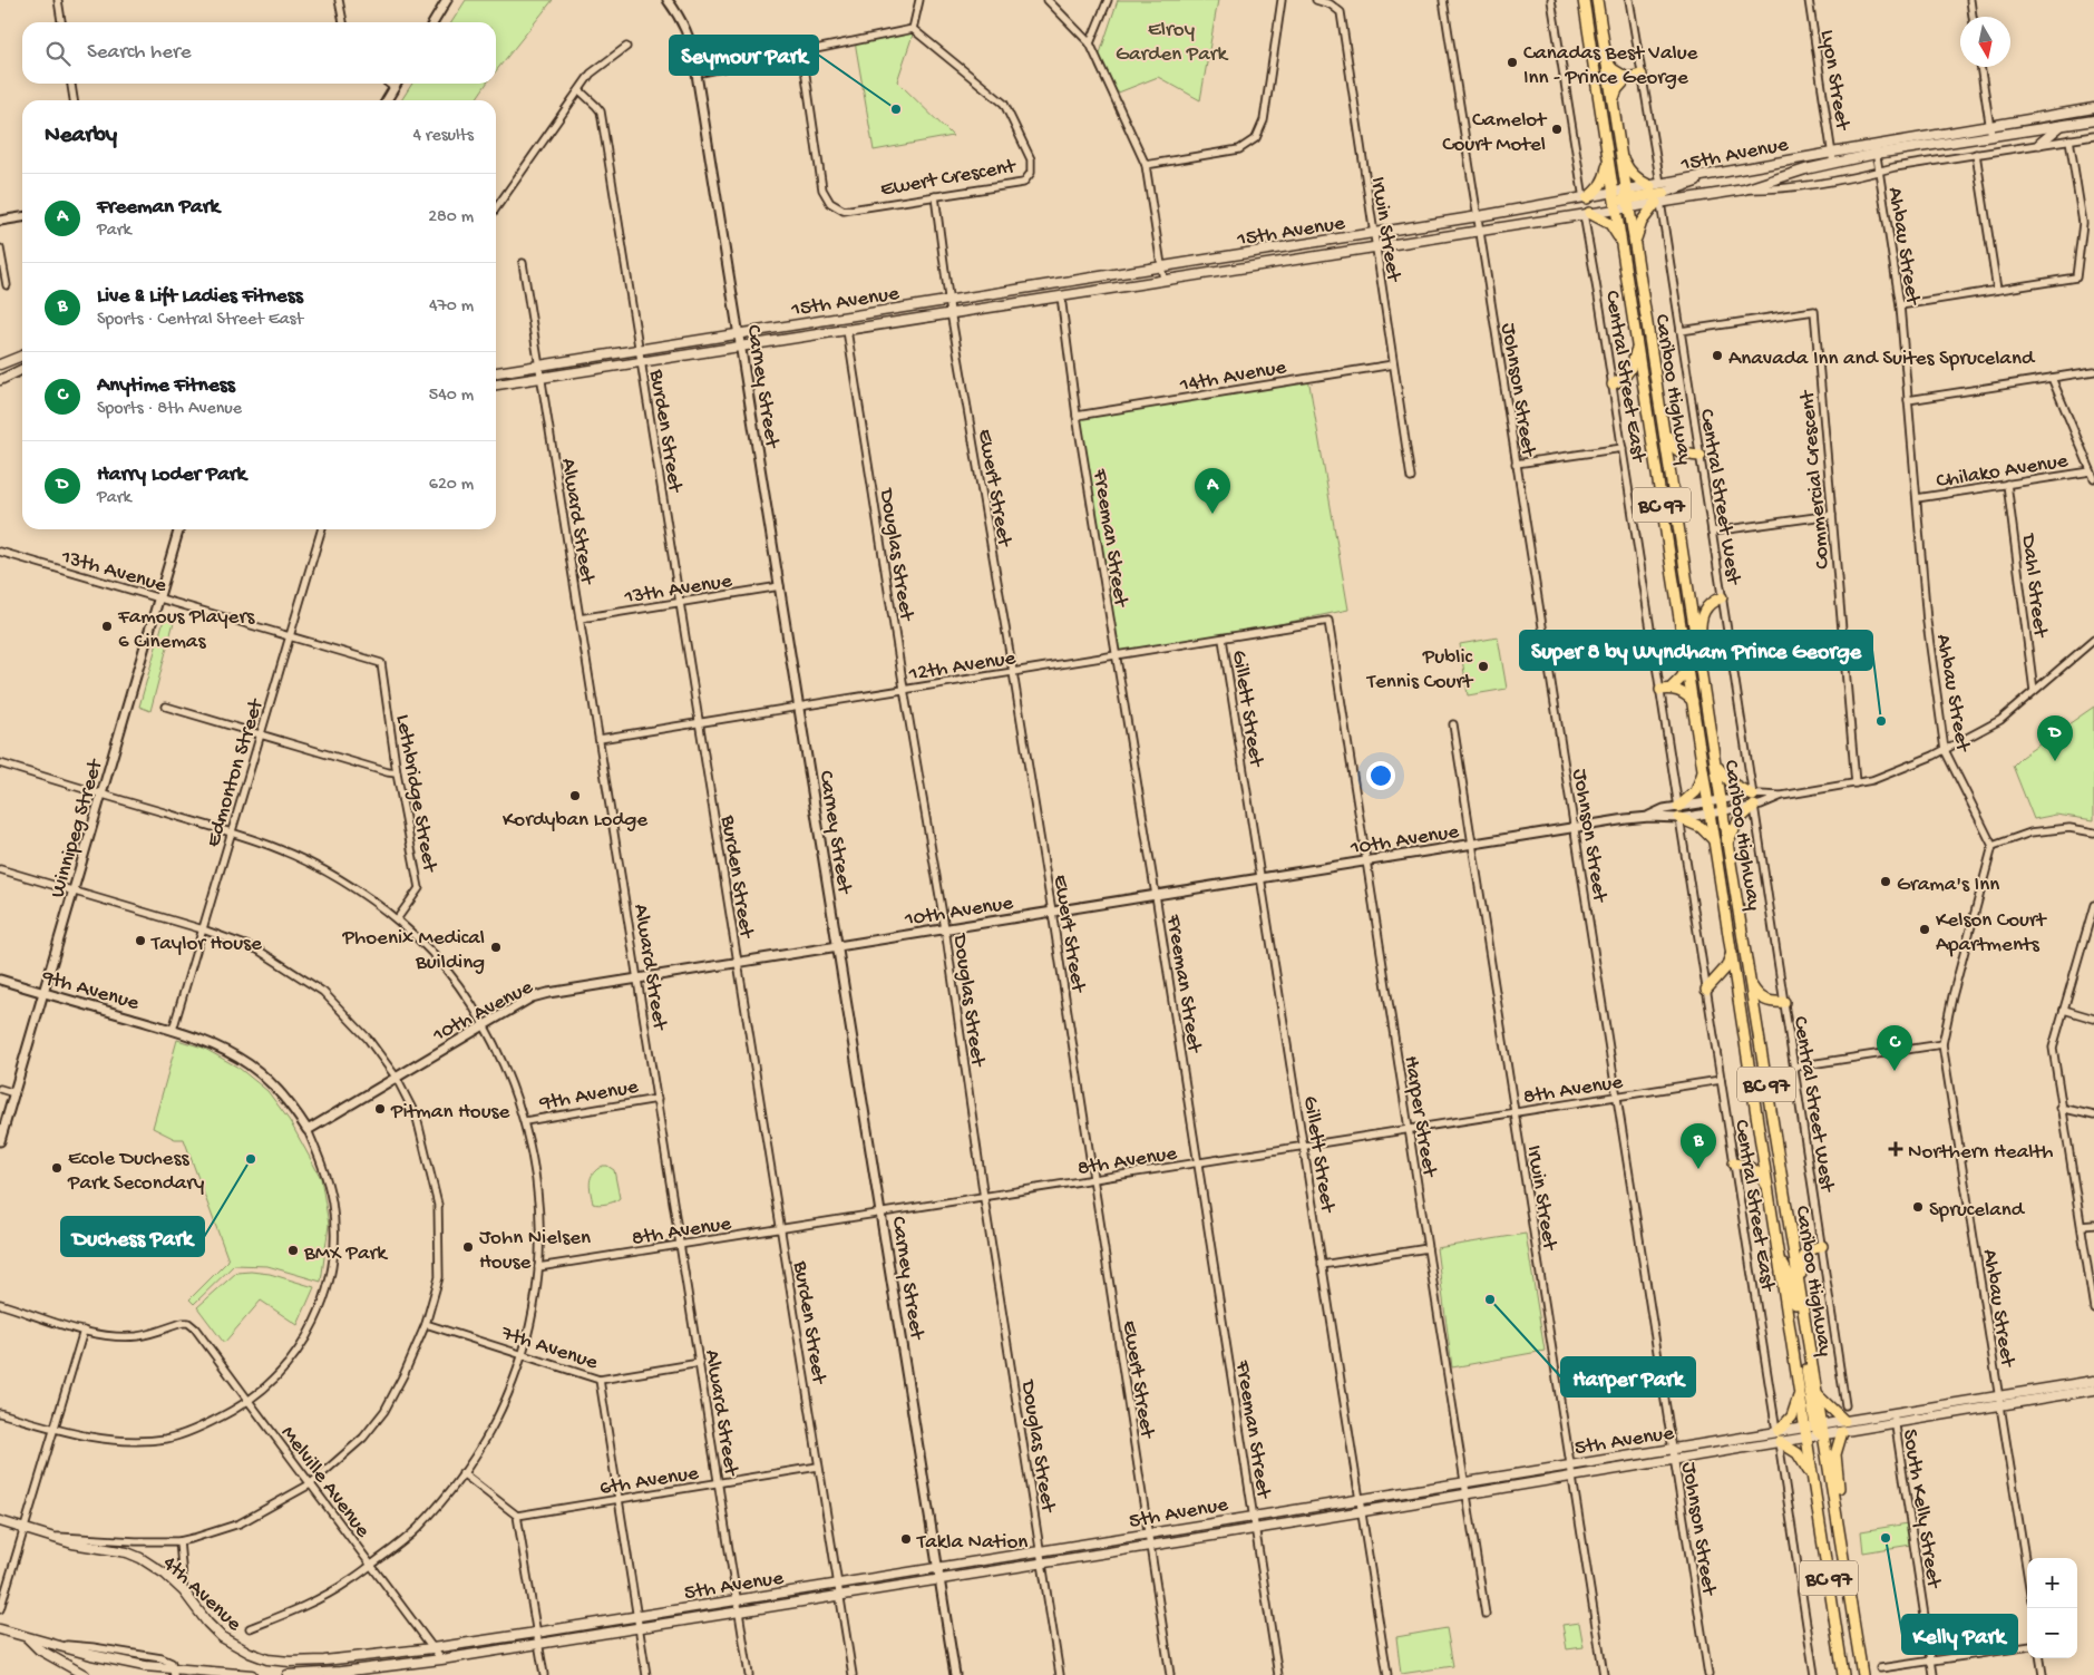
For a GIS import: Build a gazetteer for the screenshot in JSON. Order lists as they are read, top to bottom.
{
  "streets": {
    "highway": ["Cariboo Highway", "BC 97"],
    "main road": ["15th Avenue", "5th Avenue", "4th Avenue"],
    "street": [
      "Lyon Street",
      "Ewert Crescent",
      "Irwin Street",
      "Ahbau Street",
      "14th Avenue",
      "Central Street East",
      "Carney Street",
      "Johnson Street",
      "Burden Street",
      "Chilako Avenue",
      "Commercial Crescent",
      "Ewert Street",
      "Central Street West",
      "Alward Street",
      "Freeman Street",
      "Douglas Street",
      "13th Avenue",
      "Dahl Street",
      "12th Avenue",
      "Gillett Street",
      "Edmonton Street",
      "Lethbridge Street",
      "Winnipeg Street",
      "10th Avenue",
      "9th Avenue",
      "8th Avenue",
      "Harper Street",
      "7th Avenue",
      "6th Avenue",
      "Melville Avenue",
      "South Kelly Street"
    ]
  },
  "crossings": [
    ["Lyon Street", "15th Avenue"],
    ["15th Avenue", "Irwin Street"],
    ["15th Avenue", "Ahbau Street"],
    ["15th Avenue", "Central Street East"],
    ["15th Avenue", "Carney Street"],
    ["15th Avenue", "Johnson Street"],
    ["15th Avenue", "Cariboo Highway"],
    ["15th Avenue", "Burden Street"],
    ["15th Avenue", "Ewert Street"],
    ["15th Avenue", "Central Street West"],
    ["15th Avenue", "Alward Street"],
    ["15th Avenue", "Freeman Street"],
    ["15th Avenue", "Douglas Street"],
    ["Ewert Crescent", "Ewert Street"],
    ["Irwin Street", "14th Avenue"],
    ["Irwin Street", "10th Avenue"],
    ["Irwin Street", "8th Avenue"],
    ["Irwin Street", "5th Avenue"],
    ["Ahbau Street", "Chilako Avenue"],
    ["Ahbau Street", "10th Avenue"],
    ["Ahbau Street", "5th Avenue"],
    ["14th Avenue", "Freeman Street"],
    ["Central Street East", "10th Avenue"],
    ["Central Street East", "8th Avenue"],
    ["Central Street East", "5th Avenue"],
    ["Carney Street", "13th Avenue"],
    ["Carney Street", "12th Avenue"],
    ["Carney Street", "10th Avenue"],
    ["Carney Street", "8th Avenue"],
    ["Carney Street", "5th Avenue"],
    ["Johnson Street", "10th Avenue"],
    ["Johnson Street", "8th Avenue"],
    ["Johnson Street", "5th Avenue"],
    ["Cariboo Highway", "10th Avenue"],
    ["Cariboo Highway", "5th Avenue"],
    ["Burden Street", "13th Avenue"],
    ["Burden Street", "12th Avenue"],
    ["Burden Street", "10th Avenue"],
    ["Burden Street", "8th Avenue"],
    ["Burden Street", "5th Avenue"],
    ["Burden Street", "6th Avenue"],
    ["Chilako Avenue", "Dahl Street"],
    ["Commercial Crescent", "Central Street West"],
    ["Commercial Crescent", "10th Avenue"],
    ["Ewert Street", "12th Avenue"],
    ["Ewert Street", "10th Avenue"],
    ["Ewert Street", "8th Avenue"],
    ["Ewert Street", "5th Avenue"],
    ["Central Street West", "10th Avenue"],
    ["Alward Street", "13th Avenue"],
    ["Alward Street", "12th Avenue"],
    ["Alward Street", "10th Avenue"],
    ["Alward Street", "9th Avenue"],
    ["Alward Street", "8th Avenue"],
    ["Alward Street", "7th Avenue"],
    ["Alward Street", "5th Avenue"],
    ["Alward Street", "6th Avenue"],
    ["Freeman Street", "12th Avenue"],
    ["Freeman Street", "10th Avenue"],
    ["Freeman Street", "8th Avenue"],
    ["Freeman Street", "5th Avenue"],
    ["Douglas Street", "12th Avenue"],
    ["Douglas Street", "10th Avenue"],
    ["Douglas Street", "8th Avenue"],
    ["Douglas Street", "5th Avenue"],
    ["13th Avenue", "Edmonton Street"],
    ["13th Avenue", "Lethbridge Street"],
    ["13th Avenue", "Winnipeg Street"],
    ["Dahl Street", "10th Avenue"],
    ["12th Avenue", "Gillett Street"],
    ["12th Avenue", "Harper Street"],
    ["Gillett Street", "10th Avenue"],
    ["Gillett Street", "8th Avenue"],
    ["Gillett Street", "5th Avenue"],
    ["Edmonton Street", "9th Avenue"],
    ["Edmonton Street", "4th Avenue"],
    ["Winnipeg Street", "9th Avenue"],
    ["10th Avenue", "9th Avenue"],
    ["10th Avenue", "Harper Street"],
    ["10th Avenue", "4th Avenue"],
    ["8th Avenue", "Harper Street"],
    ["Harper Street", "5th Avenue"],
    ["7th Avenue", "4th Avenue"],
    ["5th Avenue", "Melville Avenue"],
    ["5th Avenue", "South Kelly Street"],
    ["5th Avenue", "4th Avenue"],
    ["Melville Avenue", "4th Avenue"]
  ],
  "parks": ["Elroy Garden Park"],
  "places": {
    "other": [
      "Canadas Best Value Inn - Prince George",
      "Seymour Park",
      "Camelot Court Motel",
      "Anavada Inn and Suites Spruceland",
      "Famous Players 6 Cinemas",
      "Public Tennis Court",
      "Super 8 by Wyndham Prince George",
      "Kordyban Lodge",
      "Grama's Inn",
      "Kelson Court Apartments",
      "Taylor House",
      "Phoenix Medical Building",
      "Pitman House",
      "Duchess Park",
      "Ecole Duchess Park Secondary",
      "Spruceland",
      "John Nielsen House",
      "BMX Park",
      "Harper Park",
      "Kelly Park",
      "Takla Nation"
    ],
    "health": ["Northern Health"]
  },
  "north": "bottom",
  "page": {
    "search": "Search here",
    "heading": ["Nearby", "4 results"],
    "list": [
      {
        "mark": "A",
        "name": "Freeman Park",
        "note": "Park",
        "value": "280 m"
      },
      {
        "mark": "B",
        "name": "Live & Lift Ladies Fitness",
        "note": "Sports · Central Street East",
        "value": "470 m"
      },
      {
        "mark": "C",
        "name": "Anytime Fitness",
        "note": "Sports · 8th Avenue",
        "value": "540 m"
      },
      {
        "mark": "D",
        "name": "Harry Loder Park",
        "note": "Park",
        "value": "620 m"
      }
    ],
    "pins": [
      "A",
      "D",
      "C",
      "B"
    ],
    "map_buttons": ["+", "−"]
  }
}
